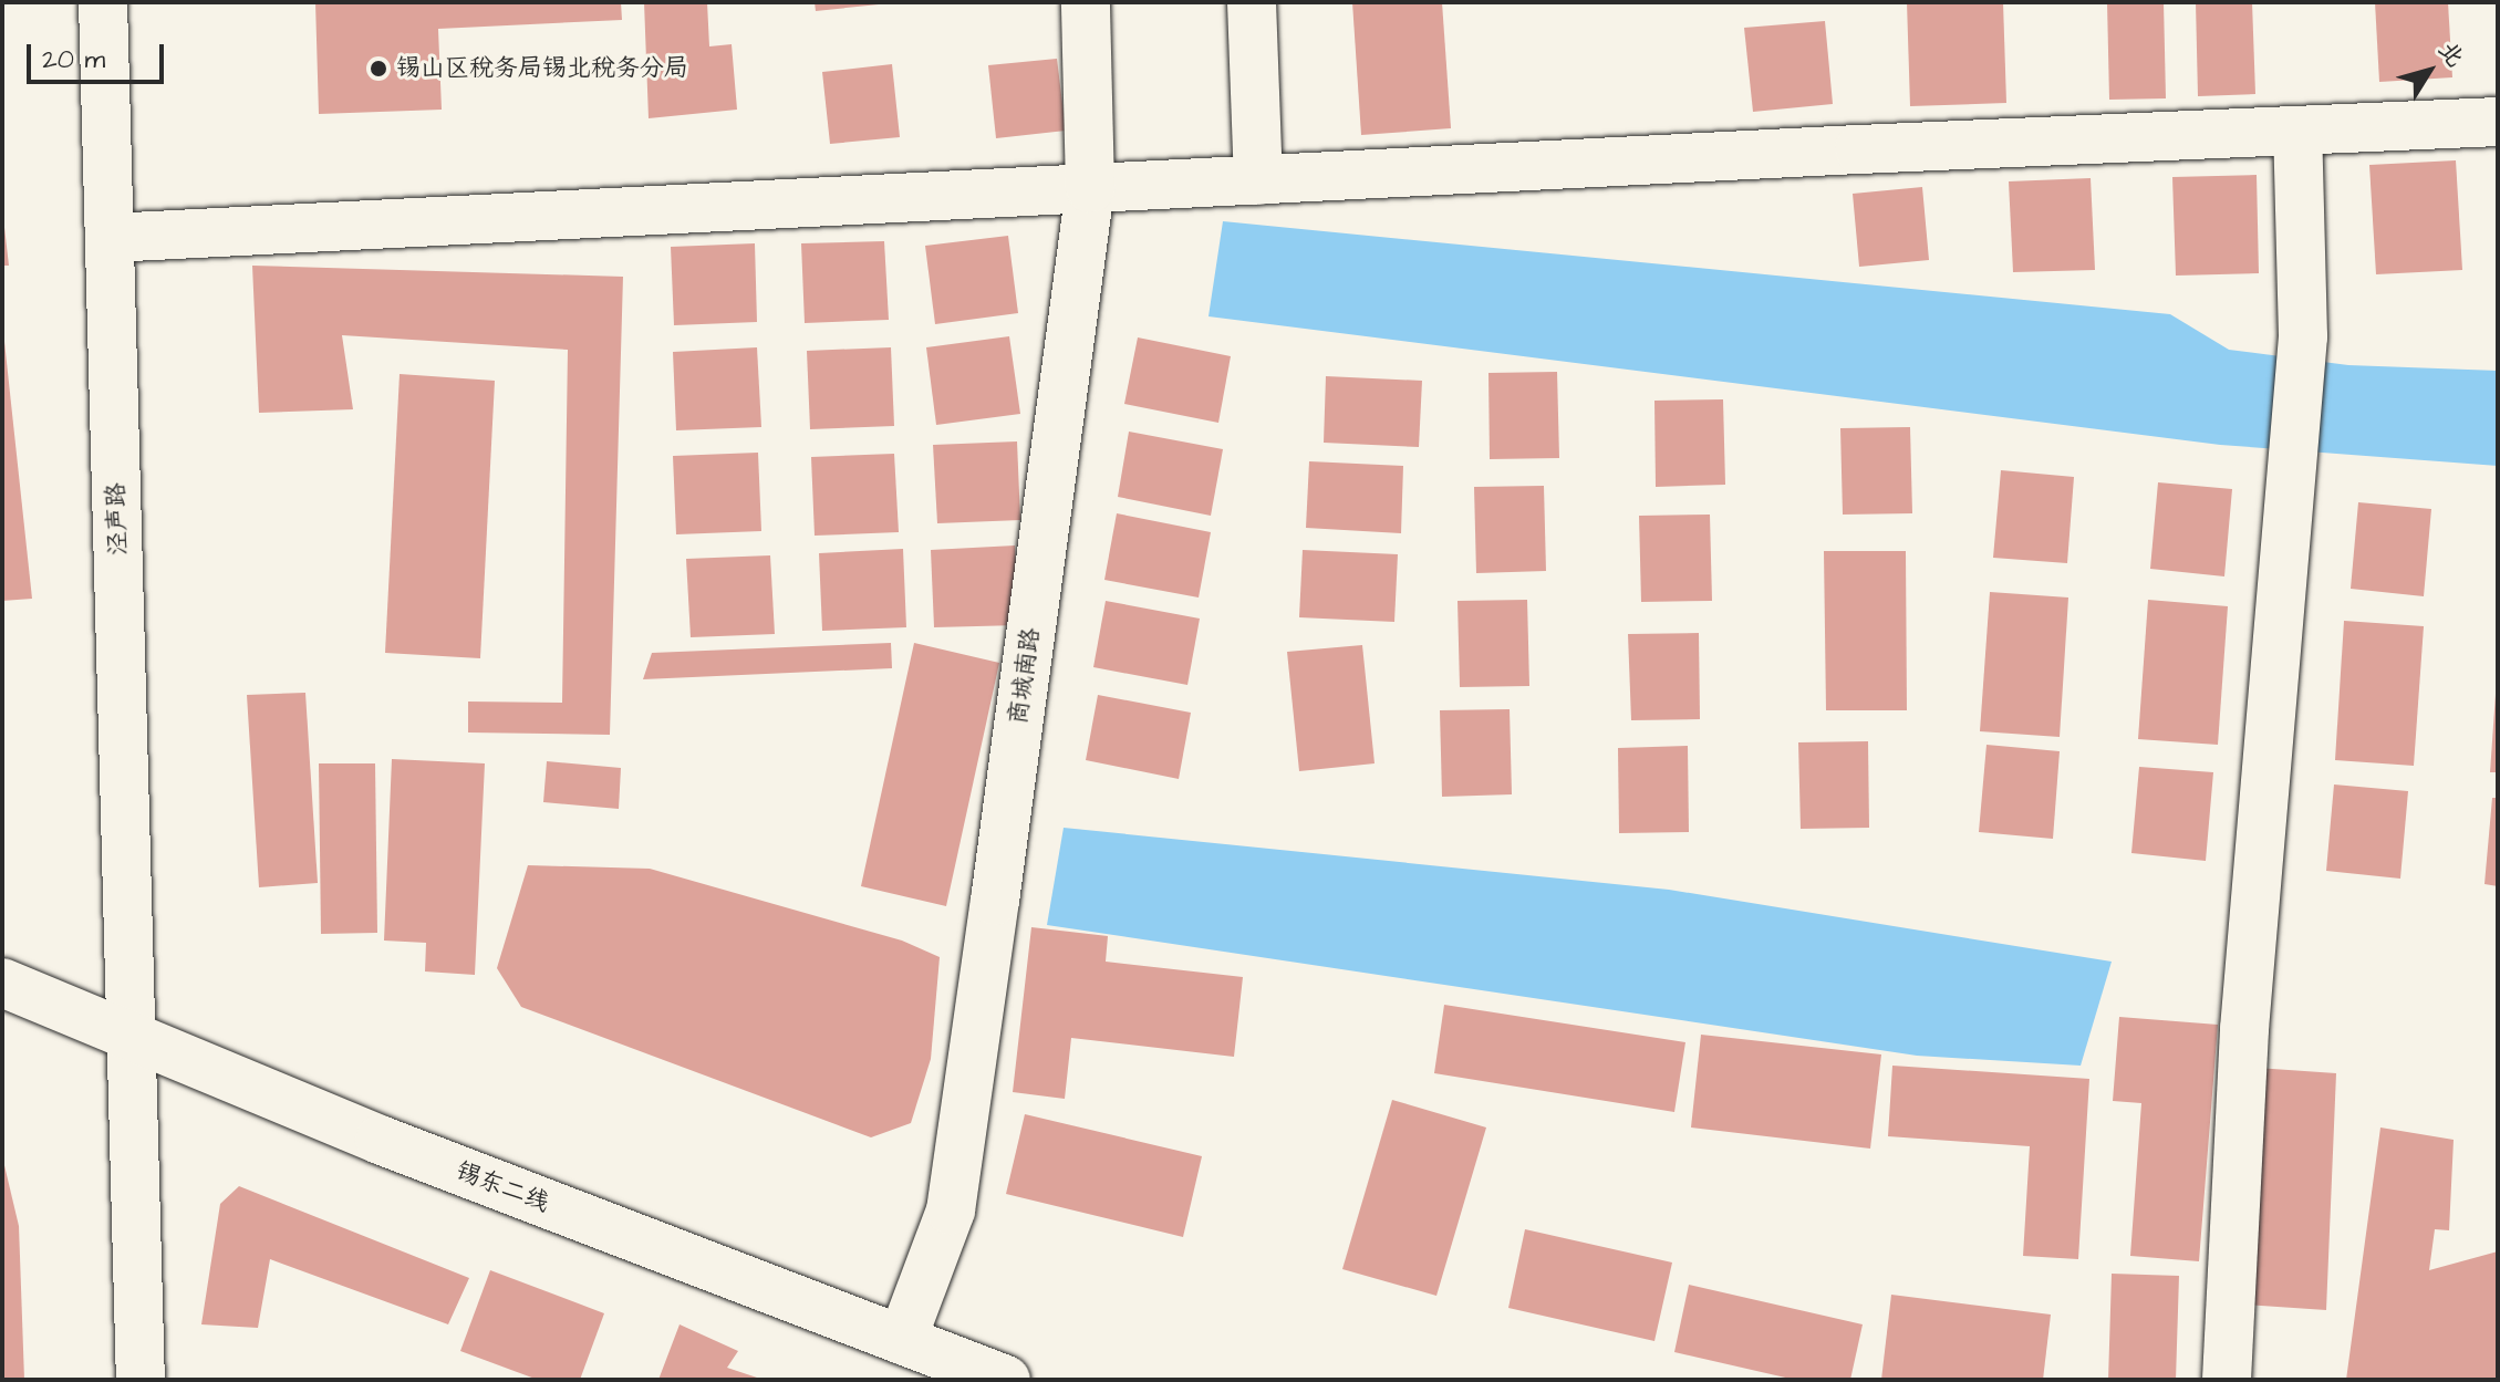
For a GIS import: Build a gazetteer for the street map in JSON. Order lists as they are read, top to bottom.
{
  "streets": {
    "street": ["泾声路", "商城南路", "锡东二线"]
  },
  "crossings": [
    ["泾声路", "锡东二线"],
    ["商城南路", "锡东二线"]
  ],
  "places": ["锡山区税务局锡北税务分局"],
  "scale_bar": "20 m",
  "north": "top right"
}
